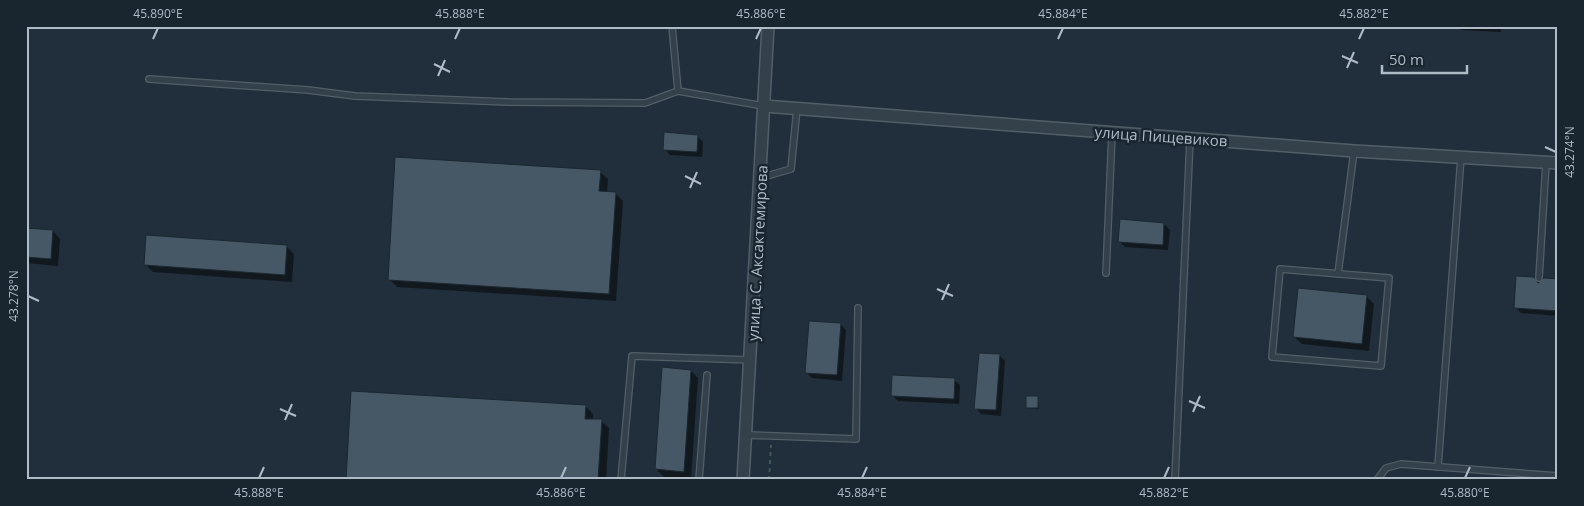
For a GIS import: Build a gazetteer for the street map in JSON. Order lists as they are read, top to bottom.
{
  "streets": {
    "street": ["улица Пищевиков", "улица С. Аксактемирова"]
  },
  "crossings": [
    ["улица Пищевиков", "улица С. Аксактемирова"]
  ],
  "scale_bar": "50 m",
  "coordinates": [
    "45.890°E",
    "45.888°E",
    "45.886°E",
    "45.884°E",
    "45.882°E",
    "43.274°N",
    "43.278°N",
    "45.880°E"
  ]
}
